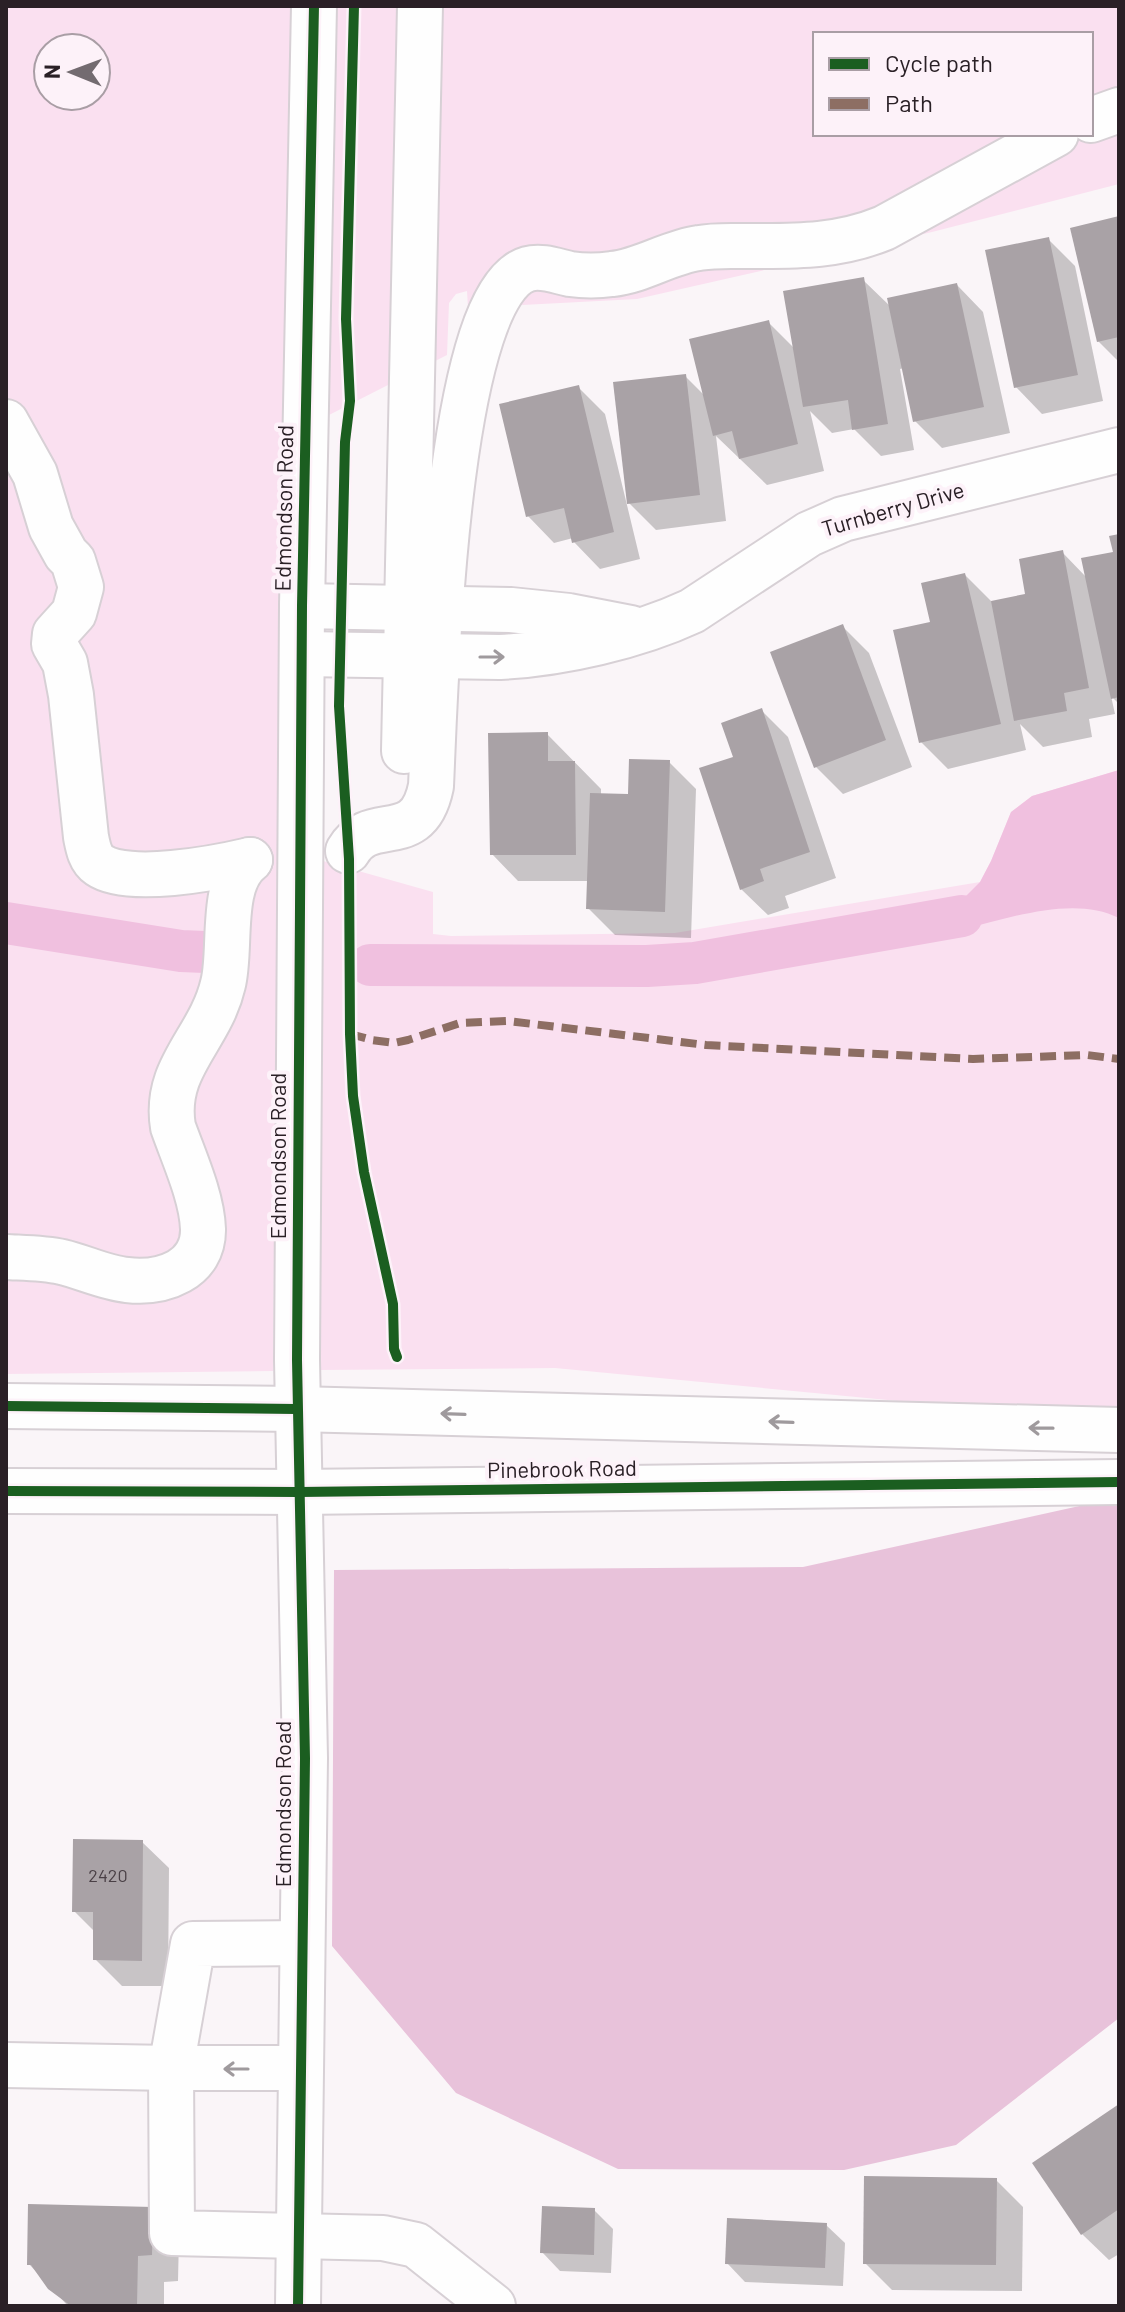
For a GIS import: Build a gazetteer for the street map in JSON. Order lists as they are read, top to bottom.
{
  "streets": {
    "street": ["Edmondson Road", "Turnberry Drive", "Pinebrook Road"]
  },
  "crossings": [
    ["Edmondson Road", "Turnberry Drive"],
    ["Edmondson Road", "Pinebrook Road"]
  ],
  "house_numbers": ["2420"],
  "legend": ["Cycle path", "Path"],
  "north": "left"
}
